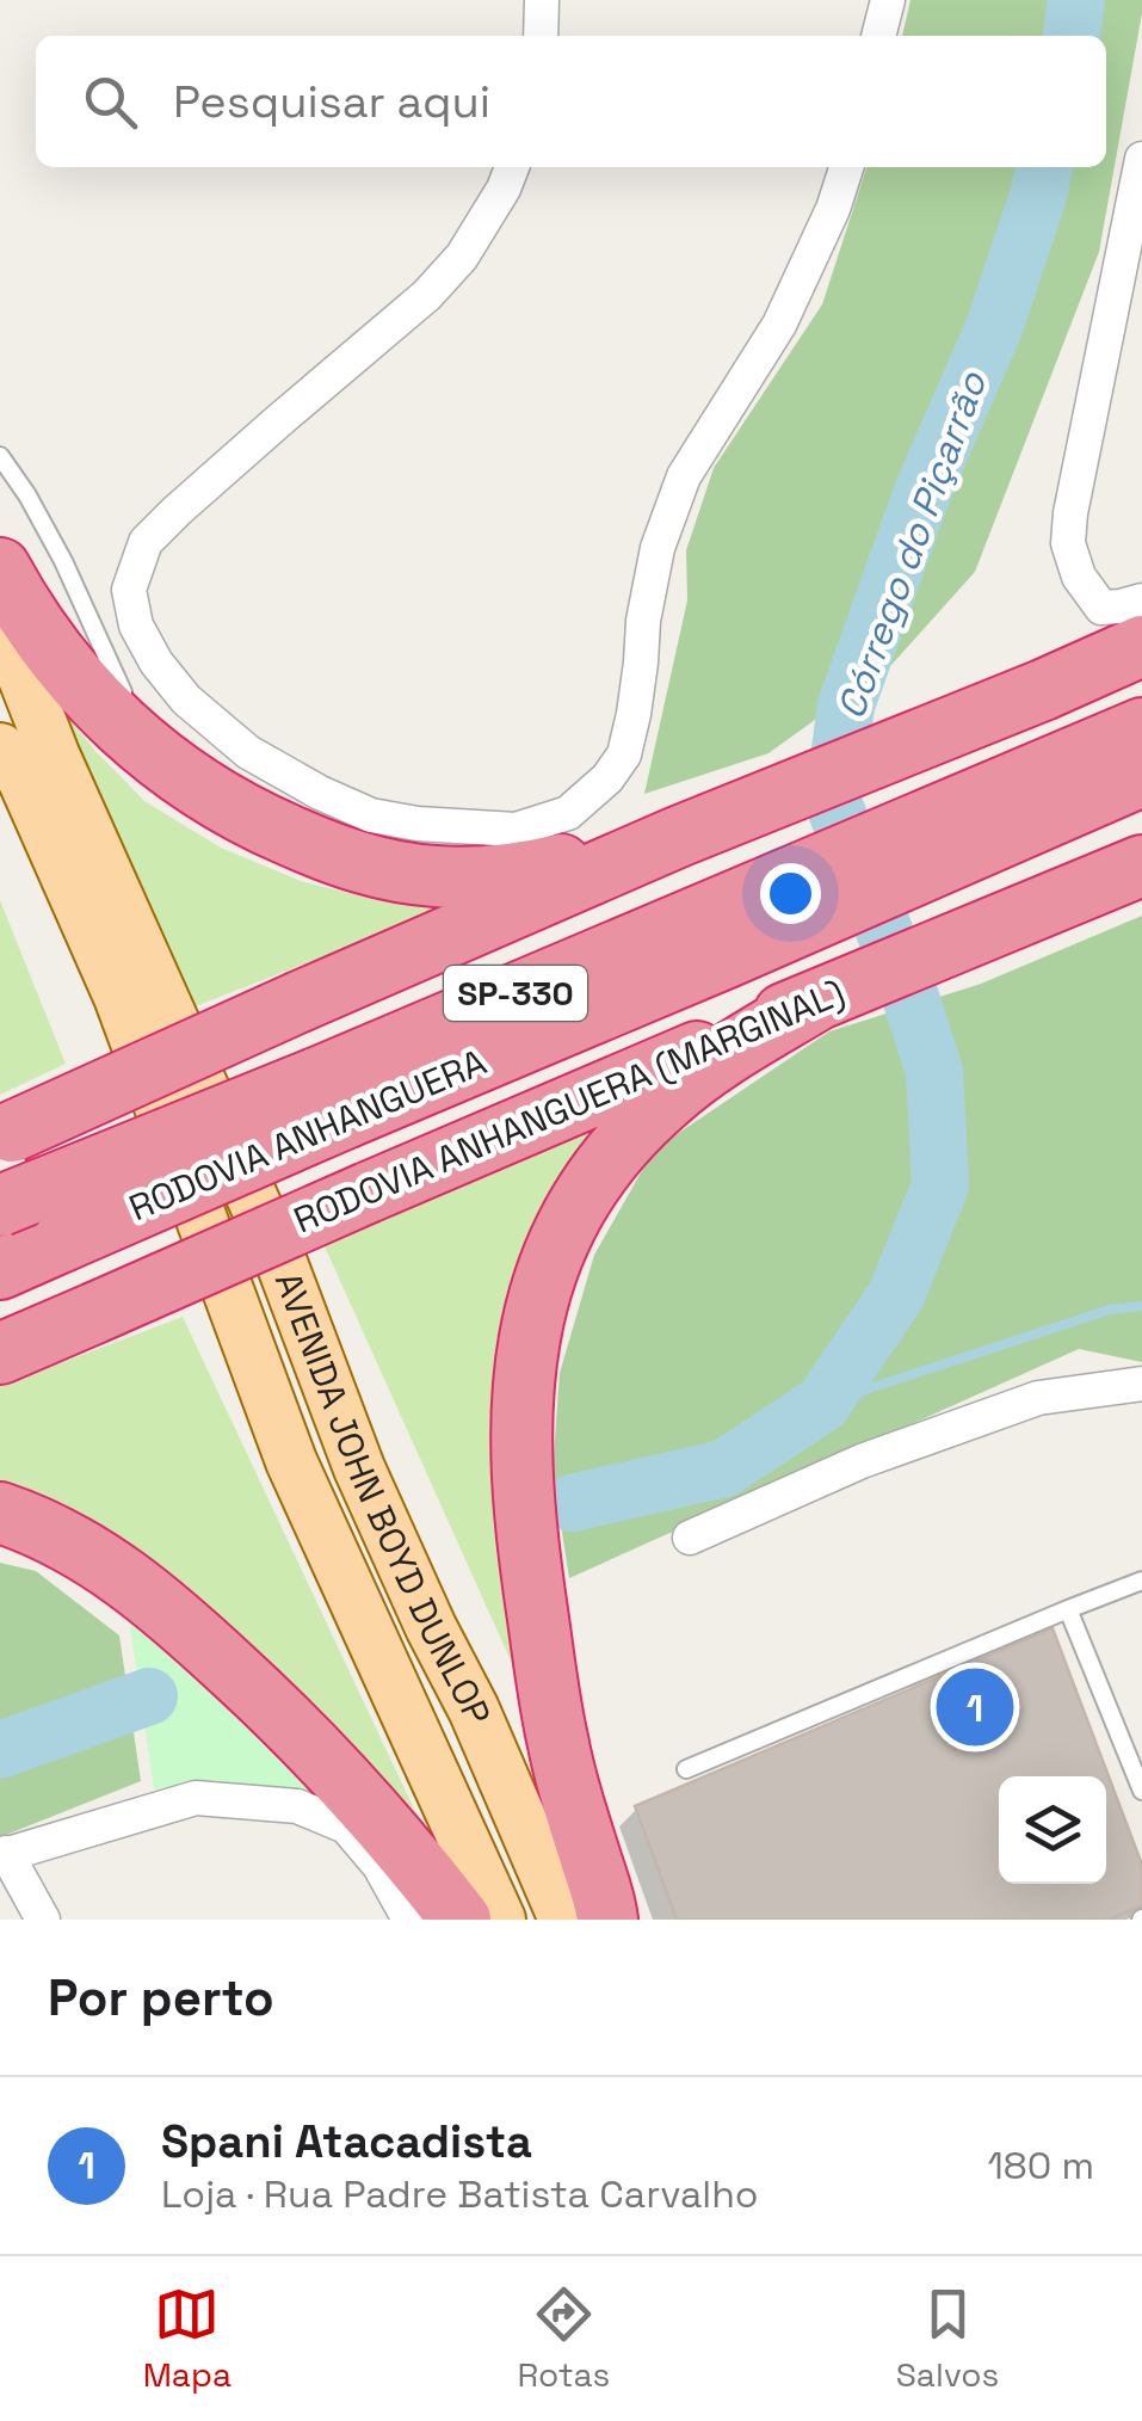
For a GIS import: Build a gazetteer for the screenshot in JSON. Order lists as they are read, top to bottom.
{
  "streets": {
    "highway": ["SP-330", "RODOVIA ANHANGUERA (MARGINAL)", "RODOVIA ANHANGUERA"],
    "main road": ["AVENIDA JOHN BOYD DUNLOP"]
  },
  "water": ["Córrego do Piçarrão"],
  "page": {
    "search": "Pesquisar aqui",
    "pins": "1",
    "heading": "Por perto",
    "list": [
      {
        "mark": "1",
        "name": "Spani Atacadista",
        "note": "Loja · Rua Padre Batista Carvalho",
        "value": "180 m"
      }
    ],
    "nav": ["Mapa", "Rotas", "Salvos"]
  }
}
